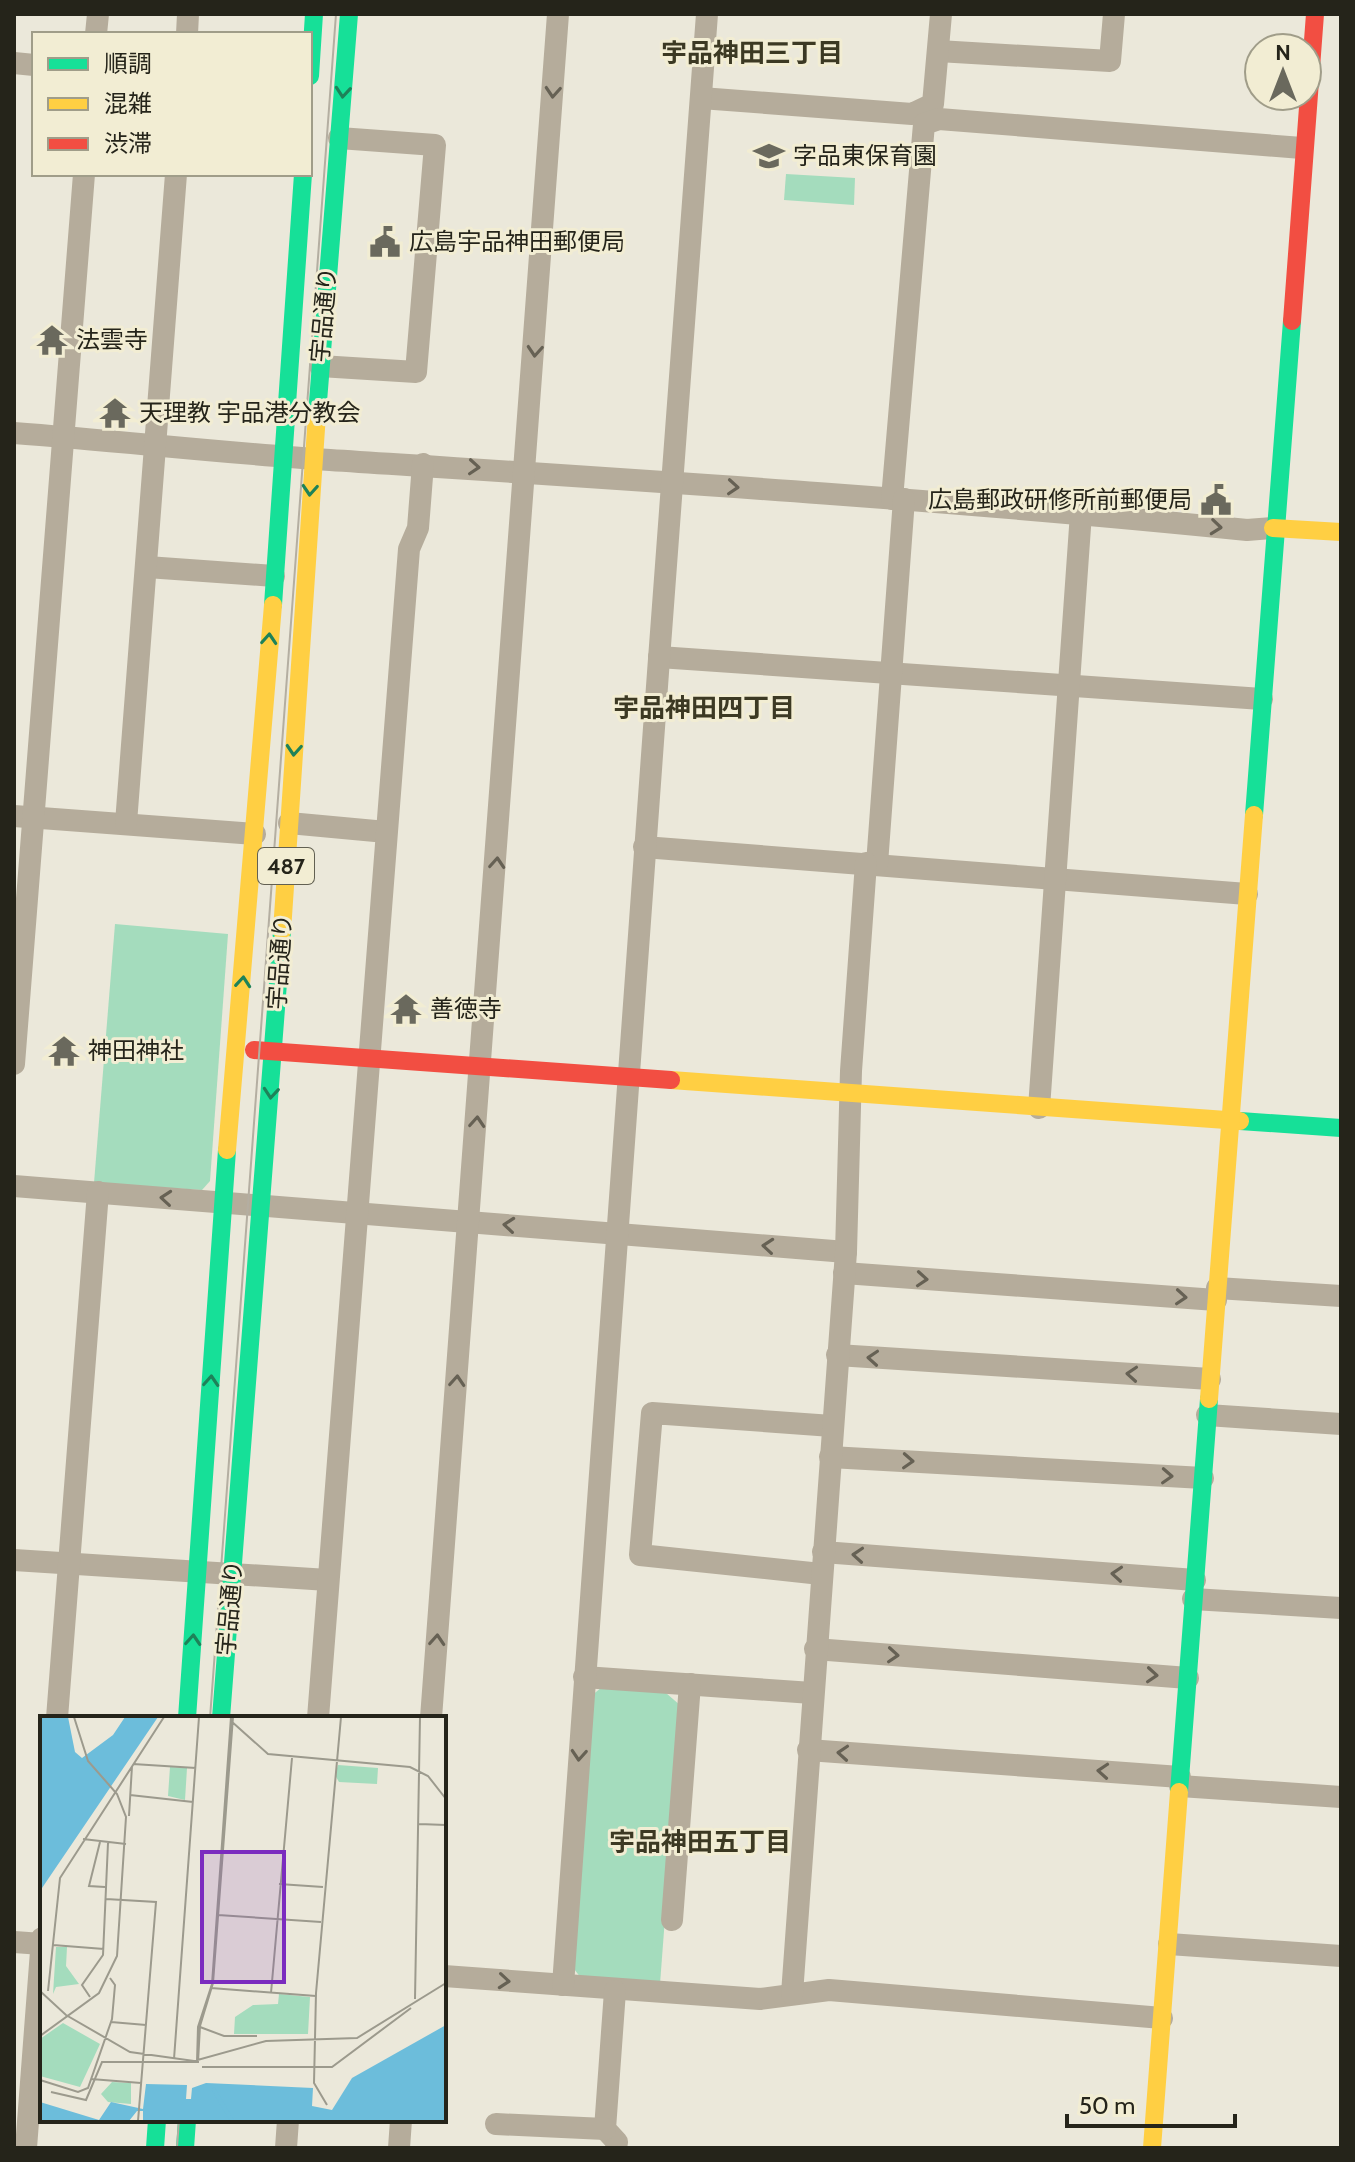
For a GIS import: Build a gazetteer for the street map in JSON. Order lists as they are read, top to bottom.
{
  "streets": {
    "main road": ["宇品通り", "487"]
  },
  "districts": ["宇品神田三丁目", "宇品神田四丁目", "宇品神田五丁目"],
  "places": {
    "school or university": ["字品東保育園"],
    "public building": ["広島宇品神田郵便局", "広島郵政研修所前郵便局"],
    "temple": [
      "法雲寺",
      "天理教 宇品港分教会",
      "善徳寺",
      "神田神社"
    ]
  },
  "legend": ["順調", "混雑", "渋滞"],
  "scale_bar": "50 m",
  "north": "top"
}
